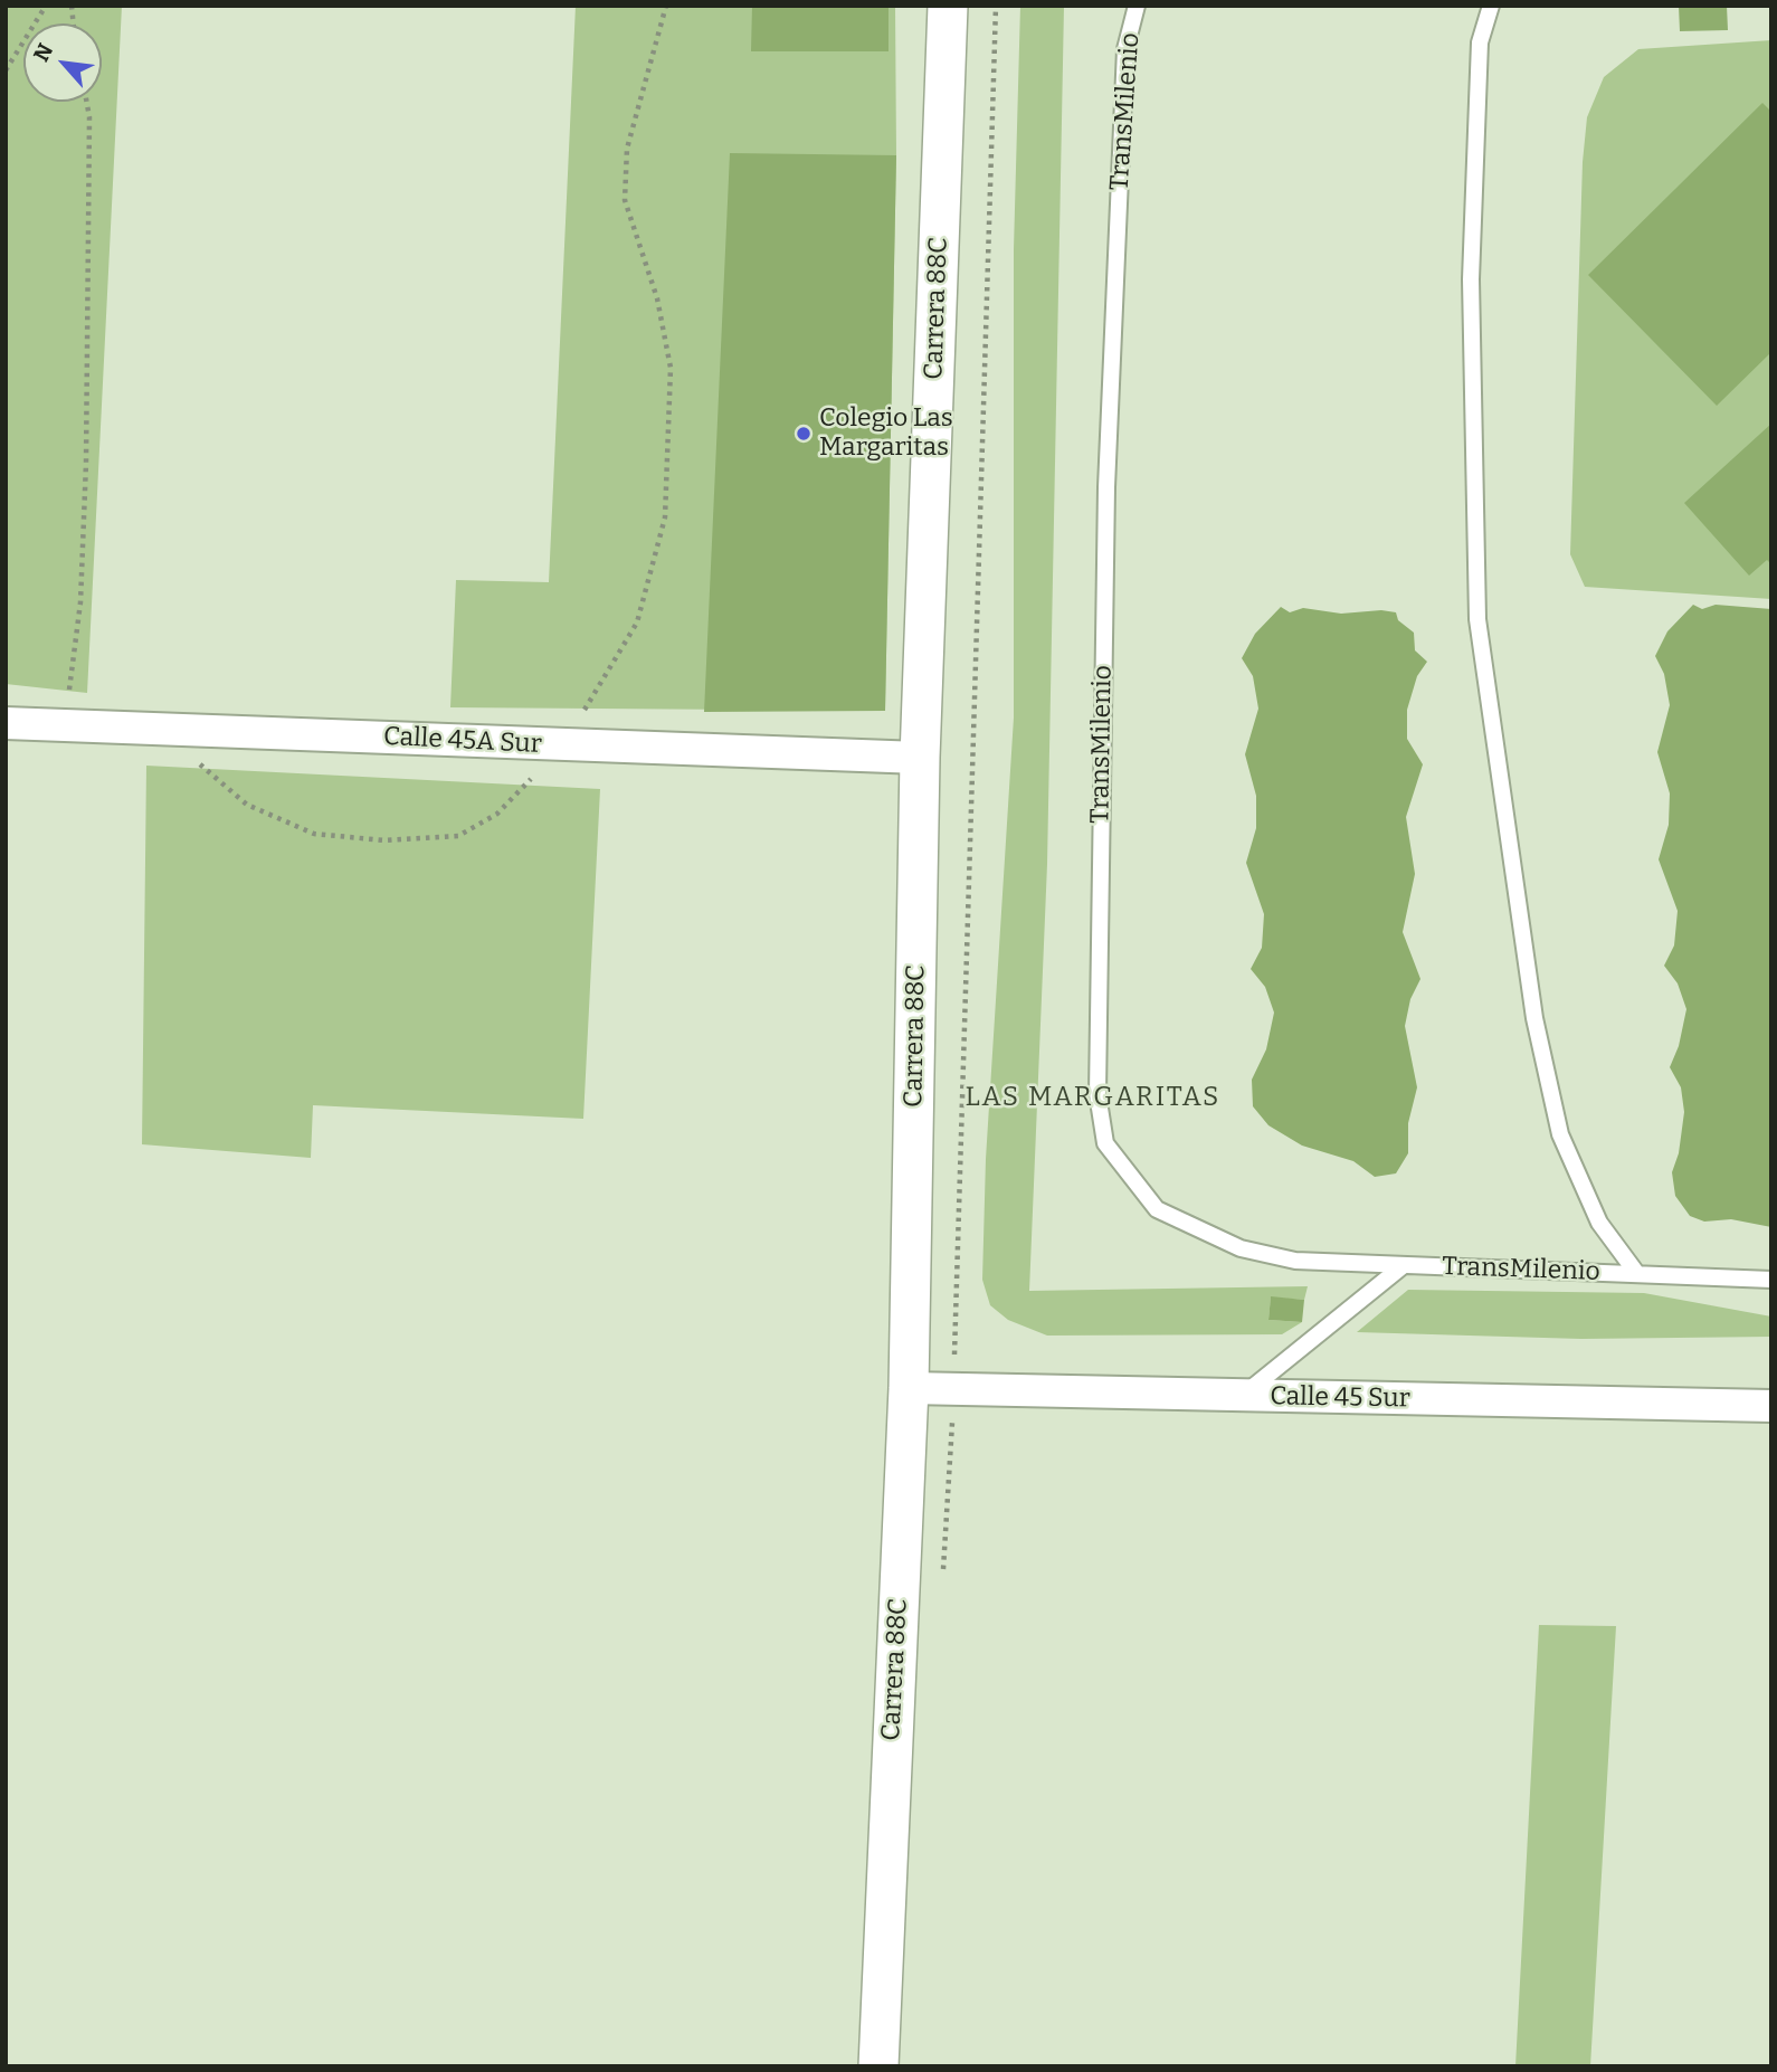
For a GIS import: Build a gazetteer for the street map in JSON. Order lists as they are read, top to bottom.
{
  "streets": {
    "street": ["Carrera 88C", "Calle 45A Sur", "Calle 45 Sur"],
    "lane": ["TransMilenio"]
  },
  "crossings": [
    ["TransMilenio", "Calle 45 Sur"],
    ["Carrera 88C", "Calle 45A Sur"],
    ["Carrera 88C", "Calle 45 Sur"]
  ],
  "districts": ["LAS MARGARITAS"],
  "places": ["Colegio Las Margaritas"],
  "north": "top left"
}
